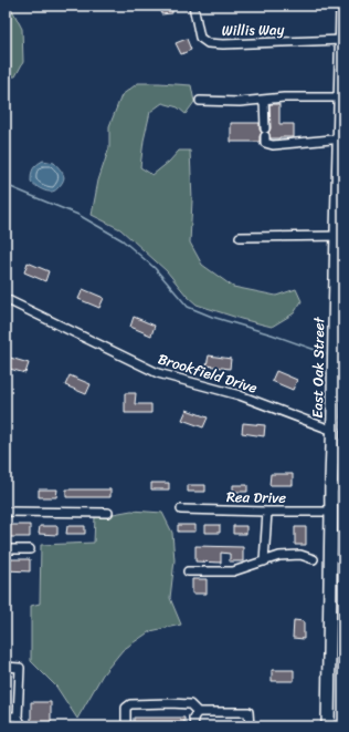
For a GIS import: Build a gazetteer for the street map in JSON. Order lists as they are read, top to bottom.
{
  "streets": {
    "highway": ["East Oak Street"],
    "street": ["Willis Way", "Brookfield Drive", "Rea Drive"]
  },
  "crossings": [
    ["Willis Way", "East Oak Street"],
    ["East Oak Street", "Brookfield Drive"],
    ["East Oak Street", "Rea Drive"]
  ]
}
